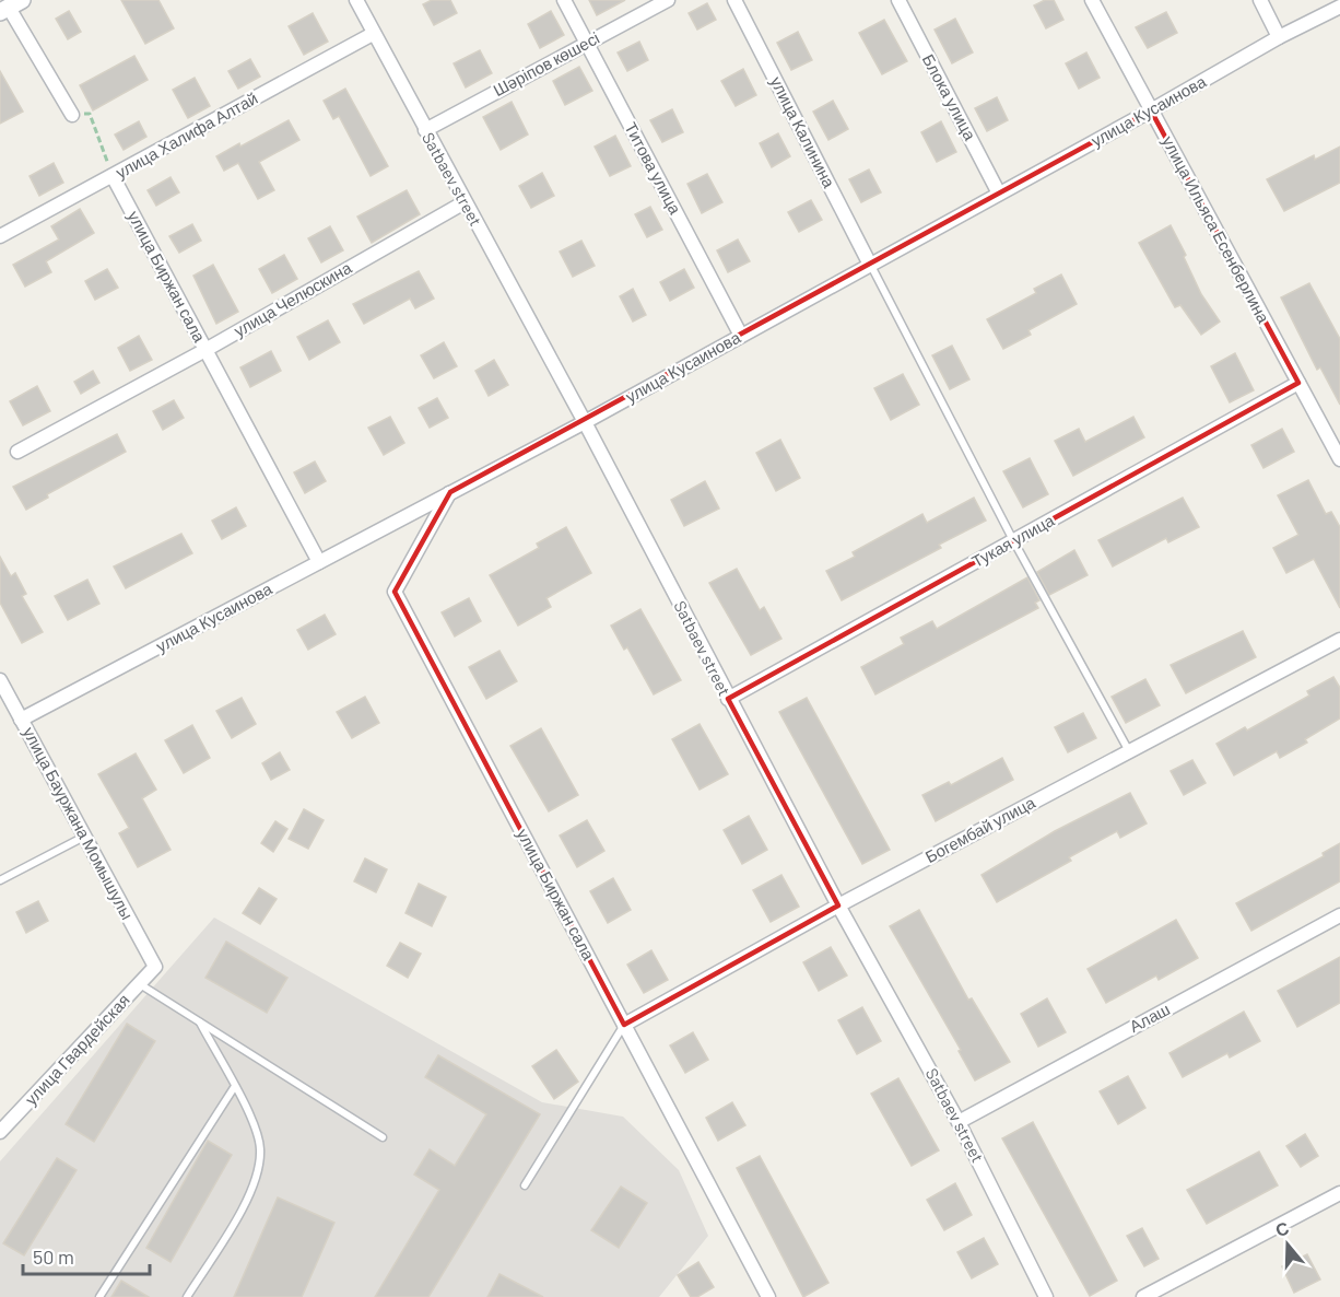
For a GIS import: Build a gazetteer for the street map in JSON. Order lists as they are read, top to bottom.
{
  "streets": {
    "street": [
      "Шәріпов көшесі",
      "Блока улица",
      "улица Кусаинова",
      "улица Калинина",
      "улица Халифа Алтай",
      "Титова улица",
      "Satbaev street",
      "улица Ильяса Есенберлина",
      "улица Биржан сала",
      "улица Челюскина",
      "Тукая улица",
      "улица Бауржана Момышулы",
      "Богембай улица",
      "Алаш",
      "улица Гвардейская"
    ]
  },
  "crossings": [
    ["Шәріпов көшесі", "Титова улица"],
    ["Шәріпов көшесі", "Satbaev street"],
    ["Блока улица", "улица Кусаинова"],
    ["улица Кусаинова", "улица Калинина"],
    ["улица Кусаинова", "Титова улица"],
    ["улица Кусаинова", "Satbaev street"],
    ["улица Кусаинова", "улица Ильяса Есенберлина"],
    ["улица Кусаинова", "улица Биржан сала"],
    ["улица Кусаинова", "улица Бауржана Момышулы"],
    ["улица Халифа Алтай", "Satbaev street"],
    ["улица Халифа Алтай", "улица Биржан сала"],
    ["Satbaev street", "улица Челюскина"],
    ["Satbaev street", "Тукая улица"],
    ["Satbaev street", "Богембай улица"],
    ["Satbaev street", "Алаш"],
    ["улица Ильяса Есенберлина", "Тукая улица"],
    ["улица Биржан сала", "улица Челюскина"],
    ["улица Биржан сала", "Богембай улица"],
    ["улица Бауржана Момышулы", "улица Гвардейская"]
  ],
  "scale_bar": "50 m",
  "north": "top"
}
